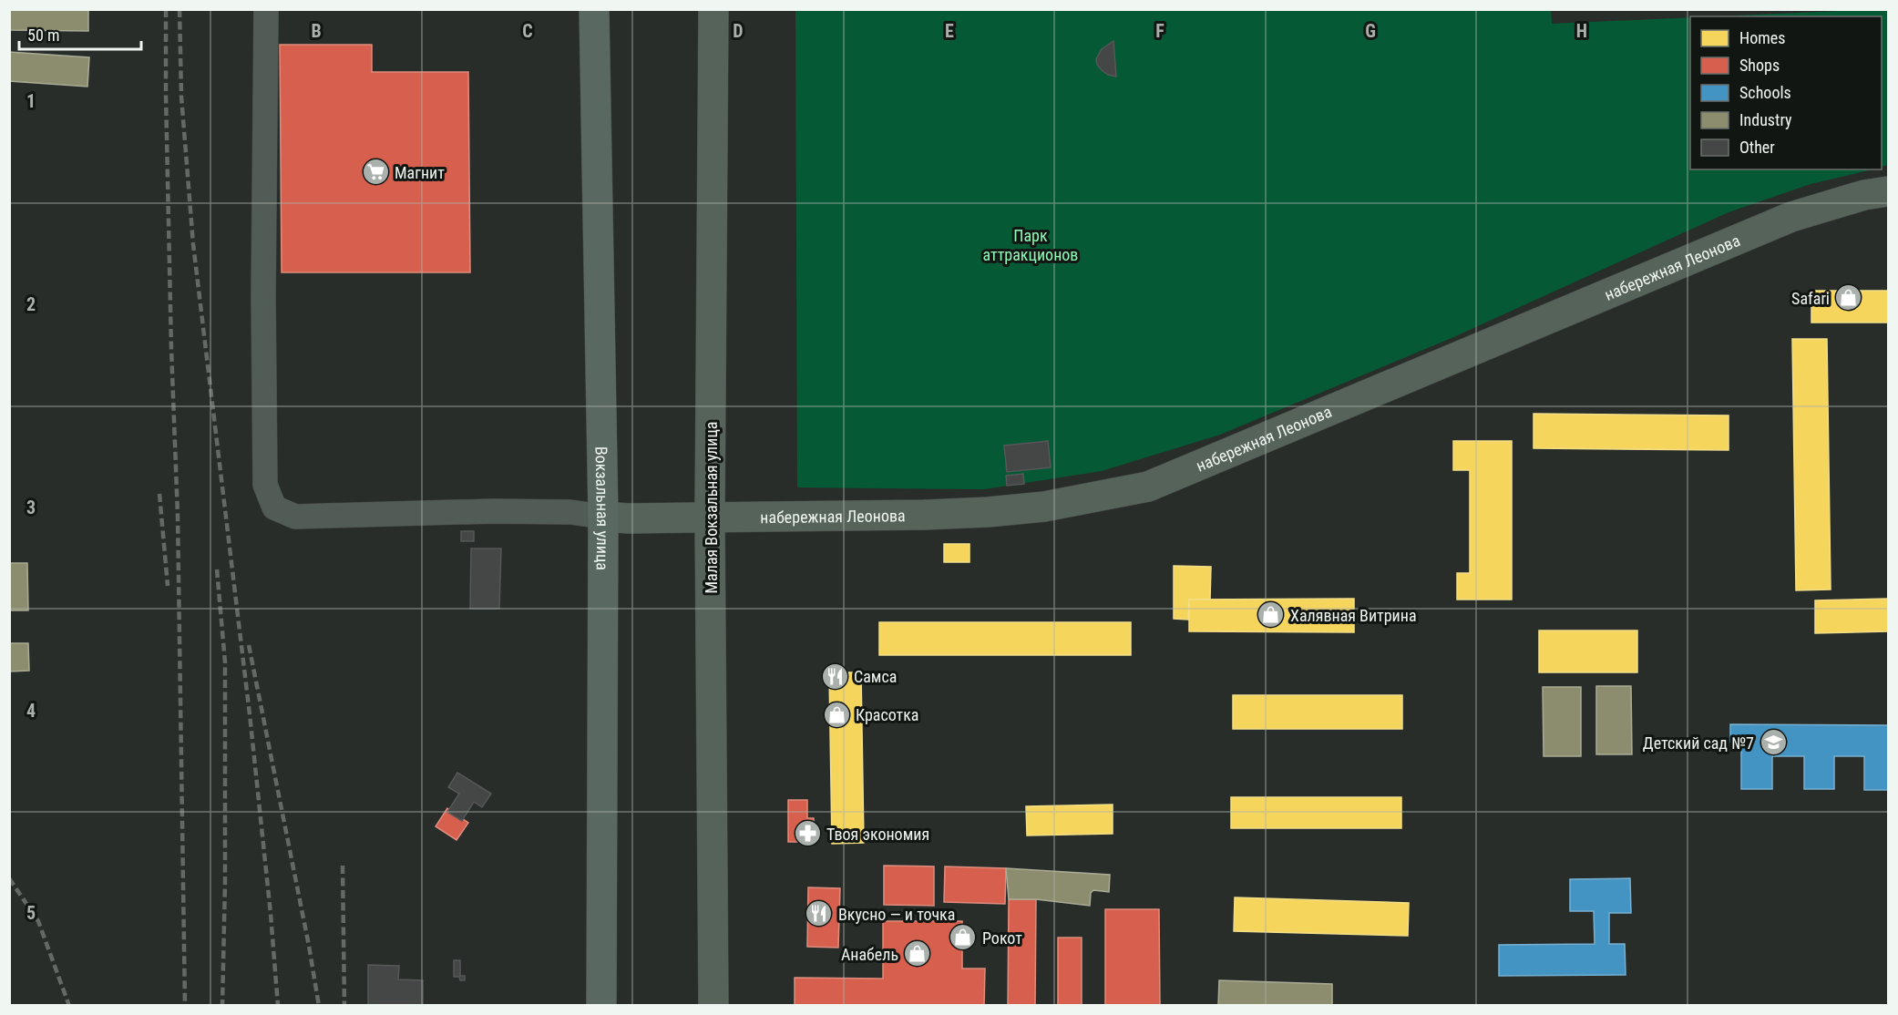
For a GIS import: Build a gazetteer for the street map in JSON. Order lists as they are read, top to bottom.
{
  "streets": {
    "highway": ["Вокзальная улица"],
    "main road": ["набережная Леонова", "Малая Вокзальная улица"]
  },
  "crossings": [
    ["набережная Леонова", "Вокзальная улица"],
    ["набережная Леонова", "Малая Вокзальная улица"]
  ],
  "parks": ["Парк аттракционов"],
  "places": {
    "supermarket": ["Магнит"],
    "shop": [
      "Safari",
      "Халявная Витрина",
      "Красотка",
      "Рокот",
      "Анабель"
    ],
    "restaurant": ["Самса", "Вкусно — и точка"],
    "school or university": ["Детский сад №7"],
    "pharmacy": ["Твоя экономия"]
  },
  "legend": [
    "Homes",
    "Shops",
    "Schools",
    "Industry",
    "Other"
  ],
  "scale_bar": "50 m",
  "grid": {
    "columns": [
      "B",
      "C",
      "D",
      "E",
      "F",
      "G",
      "H"
    ],
    "rows": [
      "1",
      "2",
      "3",
      "4",
      "5"
    ]
  }
}
